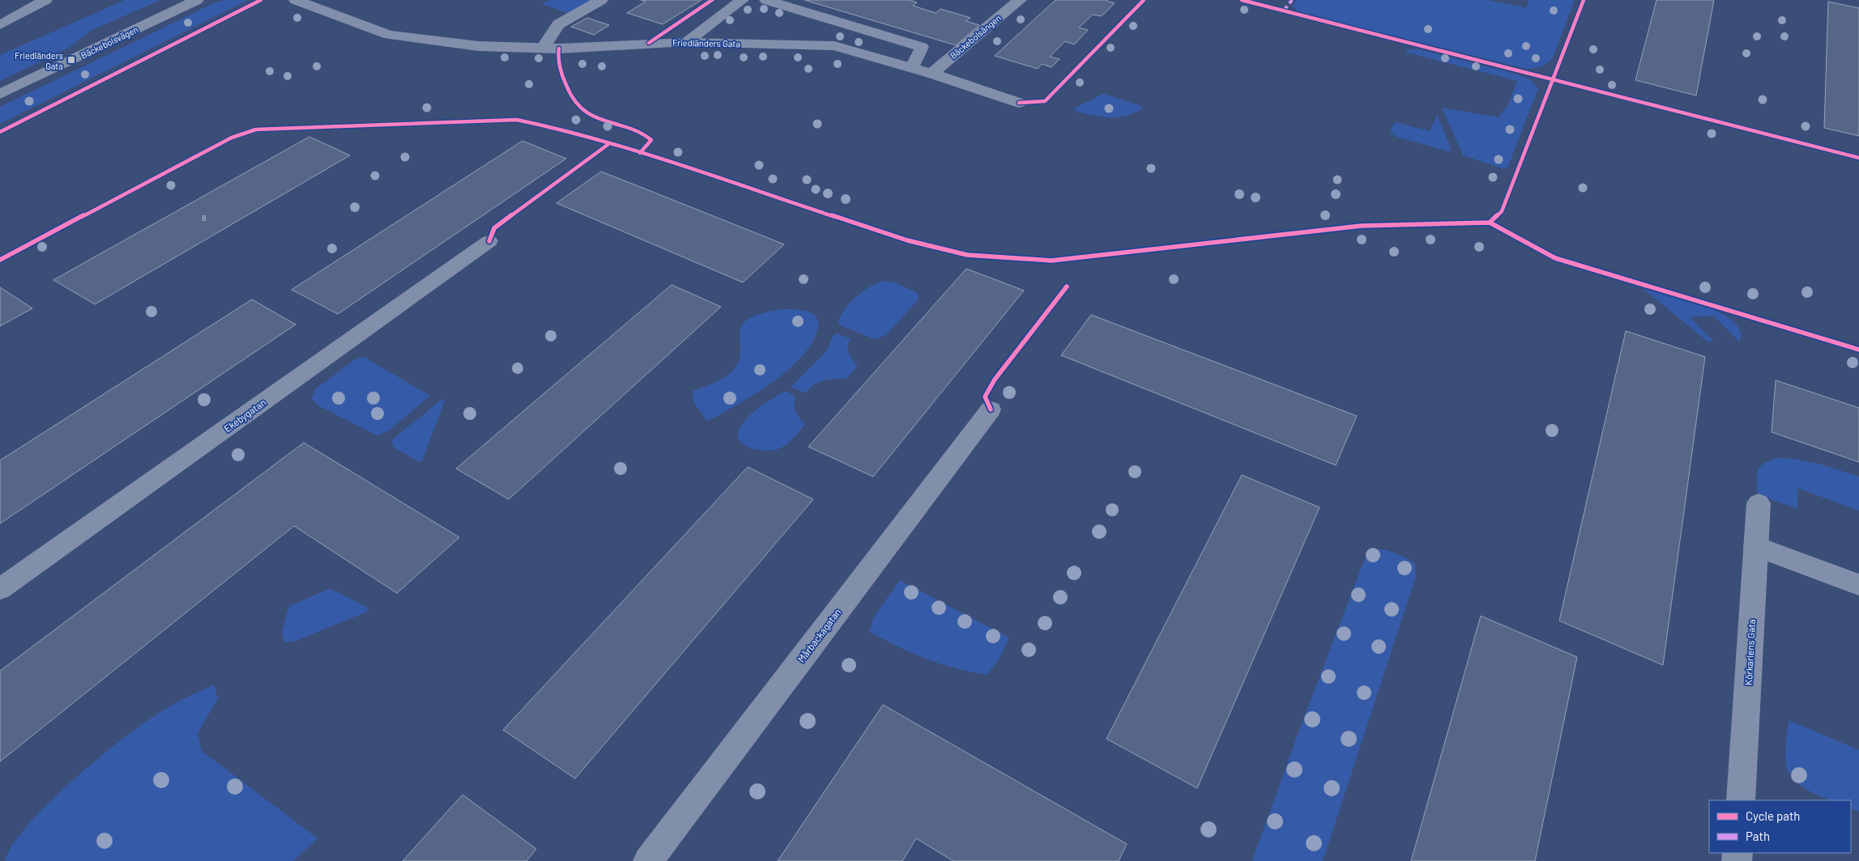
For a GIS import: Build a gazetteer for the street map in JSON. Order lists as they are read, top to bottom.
{
  "streets": {
    "street": [
      "Bäckebolsängen",
      "Bäckebolsvägen",
      "Friedländers Gata",
      "Ekebygatan",
      "Mårbackagatan",
      "Körkarlens Gata"
    ]
  },
  "crossings": [
    ["Bäckebolsängen", "Friedländers Gata"]
  ],
  "places": {
    "transit": ["Friedländers Gata"]
  },
  "house_numbers": ["6"],
  "legend": ["Cycle path", "Path"]
}
